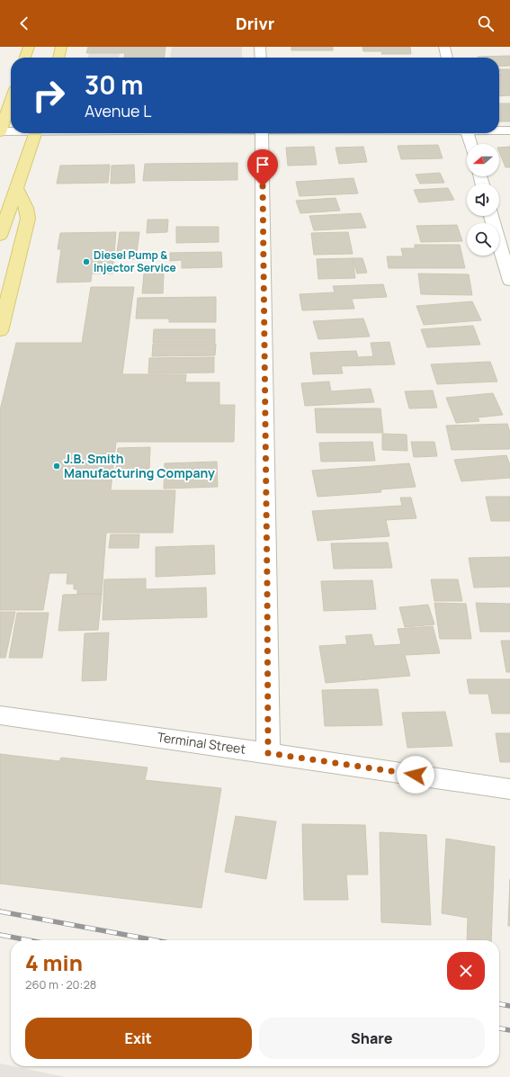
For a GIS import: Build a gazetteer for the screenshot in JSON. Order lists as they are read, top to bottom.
{
  "streets": {
    "street": ["Terminal Street"]
  },
  "places": ["Diesel Pump & Injector Service", "J.B. Smith Manufacturing Company"],
  "north": "left",
  "page": {
    "header": "Drivr",
    "turn": ["30 m", "Avenue L"],
    "heading": ["4 min", "260 m · 20:28"],
    "buttons": ["Exit", "Share"]
  }
}
